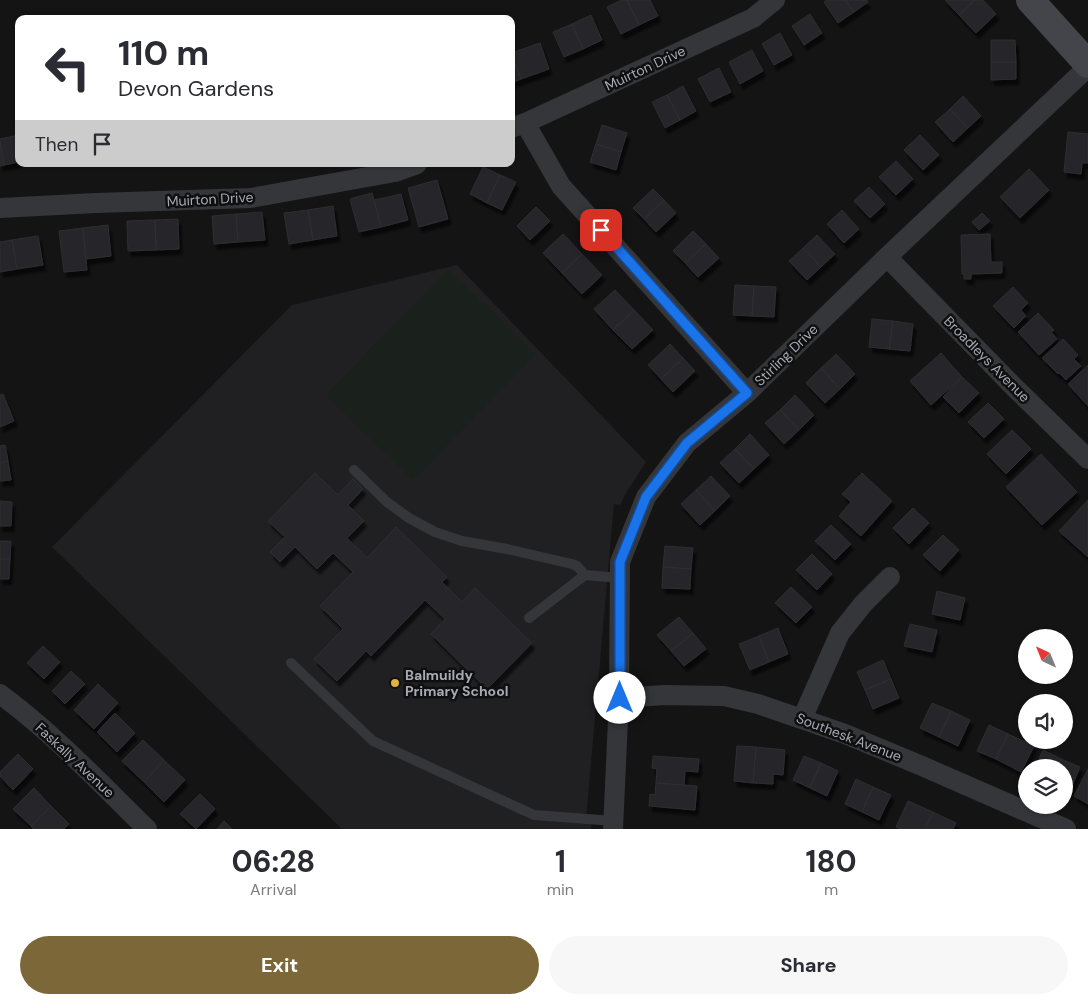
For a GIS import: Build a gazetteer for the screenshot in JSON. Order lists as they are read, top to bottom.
{
  "streets": {
    "street": [
      "Muirton Drive",
      "Stirling Drive",
      "Broadleys Avenue",
      "Southesk Avenue",
      "Faskally Avenue"
    ]
  },
  "crossings": [
    ["Stirling Drive", "Broadleys Avenue"],
    ["Stirling Drive", "Southesk Avenue"]
  ],
  "places": ["Balmuildy Primary School"],
  "north": "top left",
  "page": {
    "turn": ["110 m", "Devon Gardens"],
    "then": "Then",
    "eta": [
      "06:28",
      "Arrival",
      "1",
      "min",
      "180",
      "m"
    ],
    "buttons": ["Exit", "Share"]
  }
}
